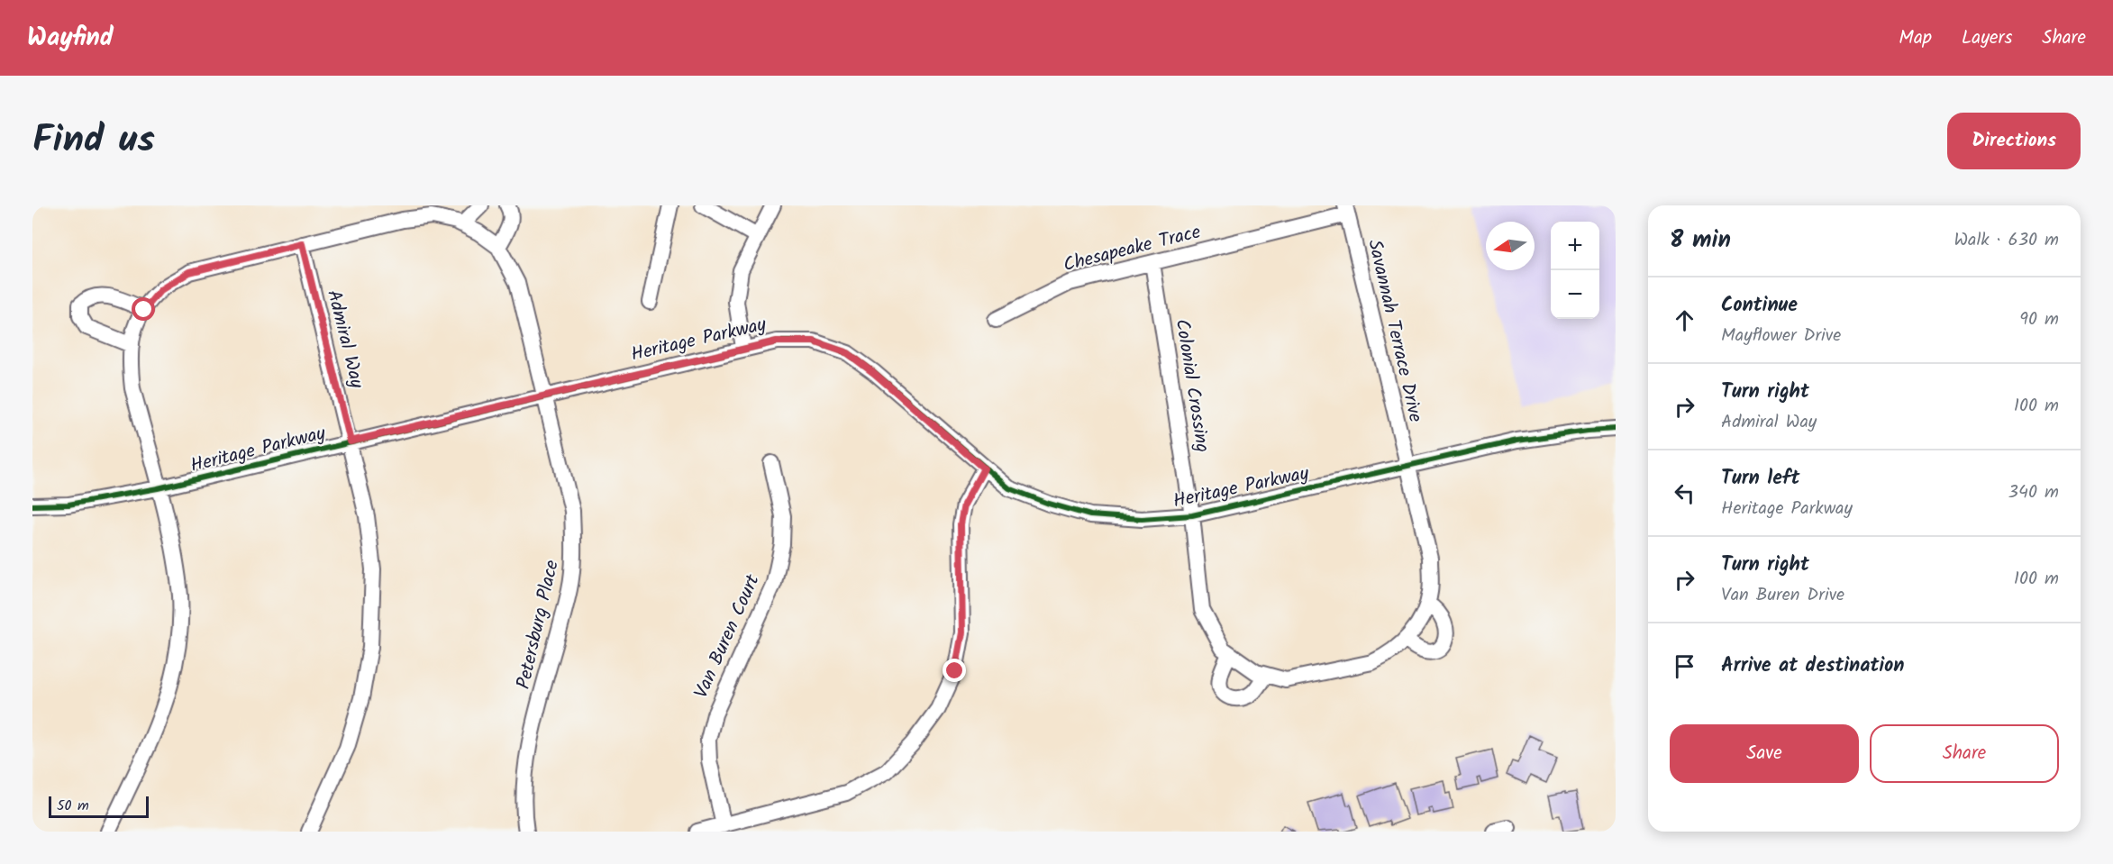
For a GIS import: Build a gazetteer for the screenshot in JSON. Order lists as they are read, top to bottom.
{
  "streets": {
    "street": [
      "Chesapeake Trace",
      "Savannah Terrace Drive",
      "Admiral Way",
      "Heritage Parkway",
      "Colonial Crossing",
      "Petersburg Place",
      "Van Buren Court"
    ]
  },
  "crossings": [
    ["Chesapeake Trace", "Savannah Terrace Drive"],
    ["Chesapeake Trace", "Colonial Crossing"],
    ["Savannah Terrace Drive", "Heritage Parkway"],
    ["Savannah Terrace Drive", "Colonial Crossing"],
    ["Admiral Way", "Heritage Parkway"],
    ["Heritage Parkway", "Colonial Crossing"],
    ["Heritage Parkway", "Petersburg Place"]
  ],
  "scale_bar": "50 m",
  "north": "left",
  "page": {
    "header": "Wayfind",
    "nav": ["Map", "Layers", "Share"],
    "title": "Find us",
    "buttons": [
      "Directions",
      ["Save", "Share"]
    ],
    "heading": ["8 min", "Walk · 630 m"],
    "map_buttons": ["+", "−"],
    "list": [
      ["Continue", "Mayflower Drive", "90 m"],
      ["Turn right", "Admiral Way", "100 m"],
      ["Turn left", "Heritage Parkway", "340 m"],
      ["Turn right", "Van Buren Drive", "100 m"],
      "Arrive at destination"
    ],
    "scale": "50 m"
  }
}
